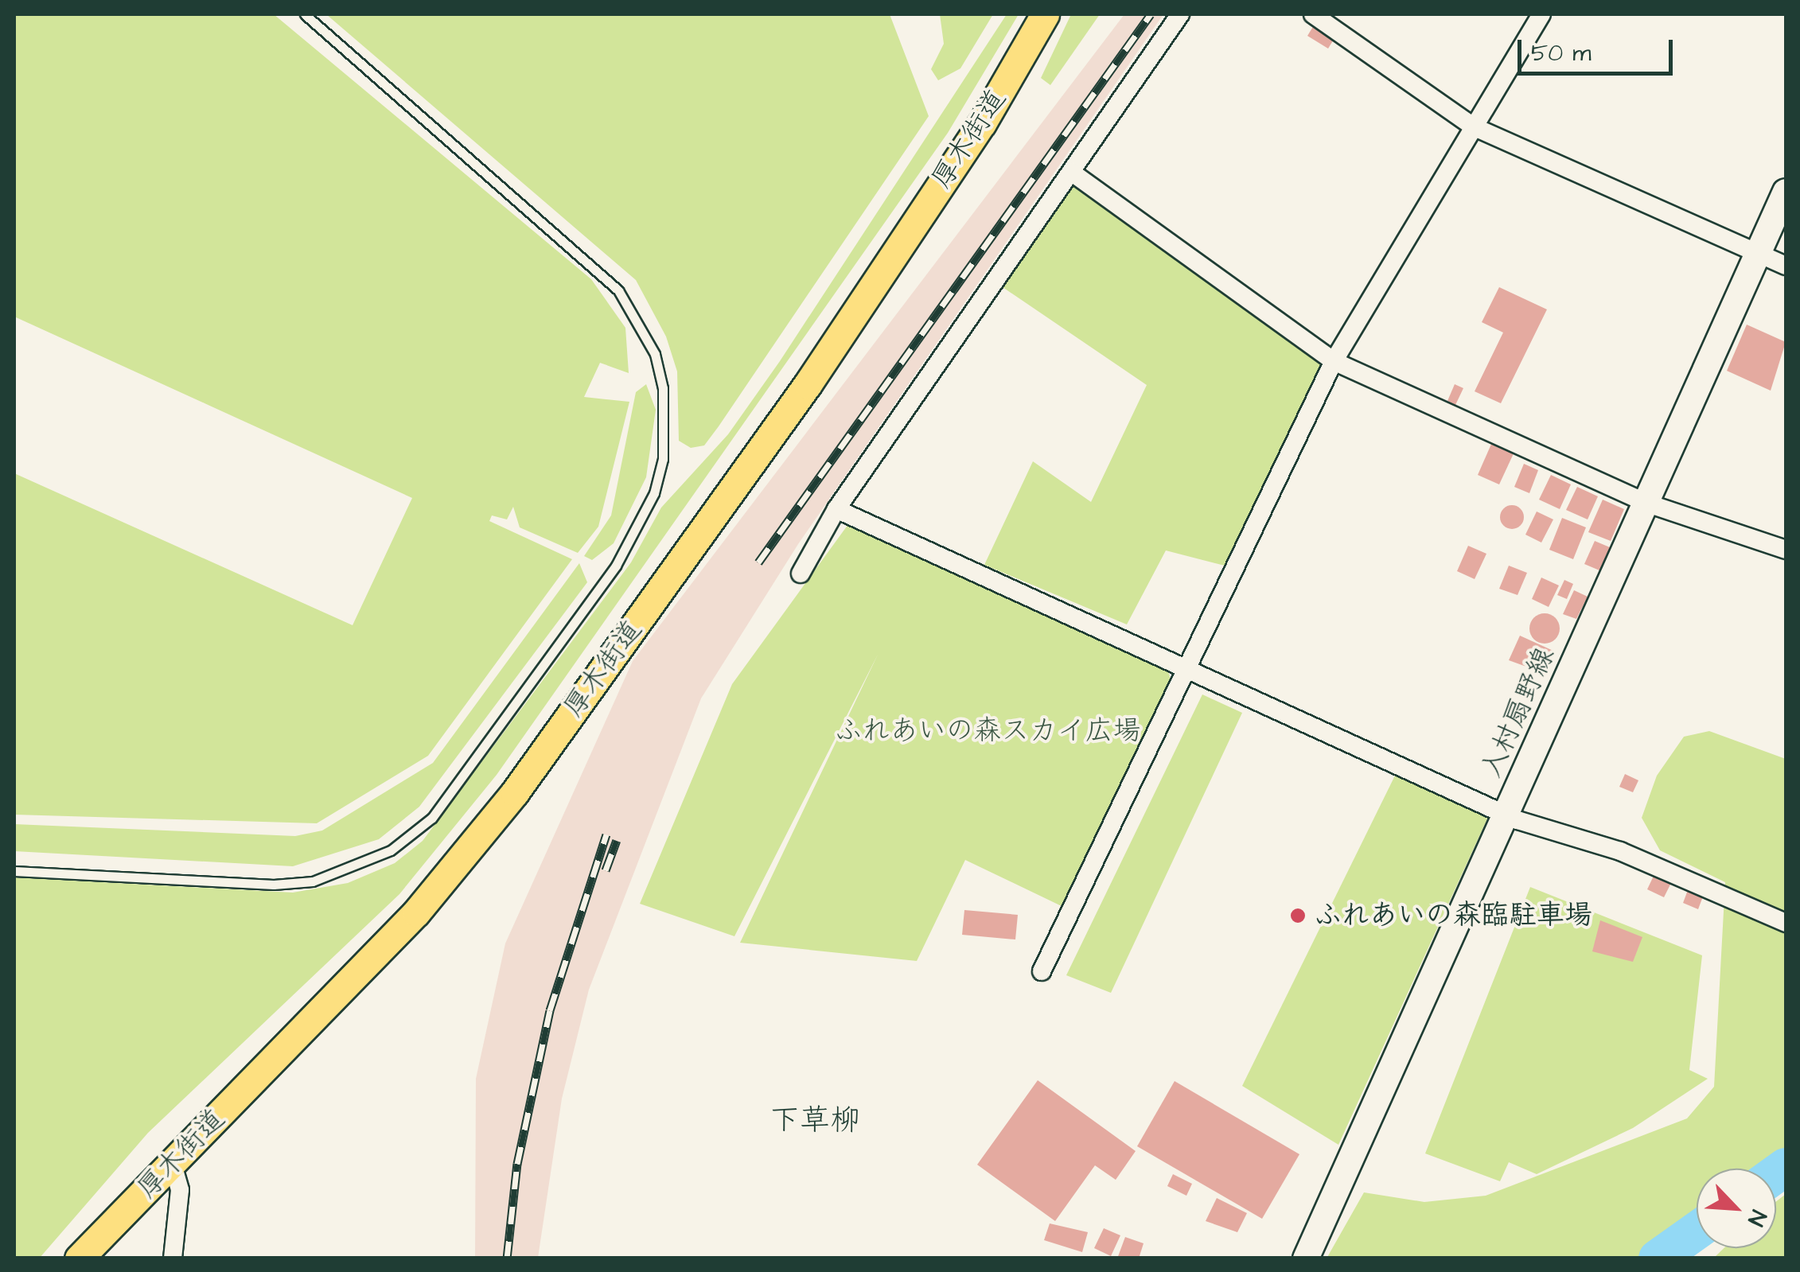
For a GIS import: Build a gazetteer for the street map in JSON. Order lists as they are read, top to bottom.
{
  "streets": {
    "main road": ["厚木街道"],
    "street": ["入村扇野線"]
  },
  "districts": ["下草柳"],
  "parks": ["ふれあいの森スカイ広場"],
  "places": ["ふれあいの森臨駐車場"],
  "scale_bar": "50 m",
  "north": "bottom right"
}
